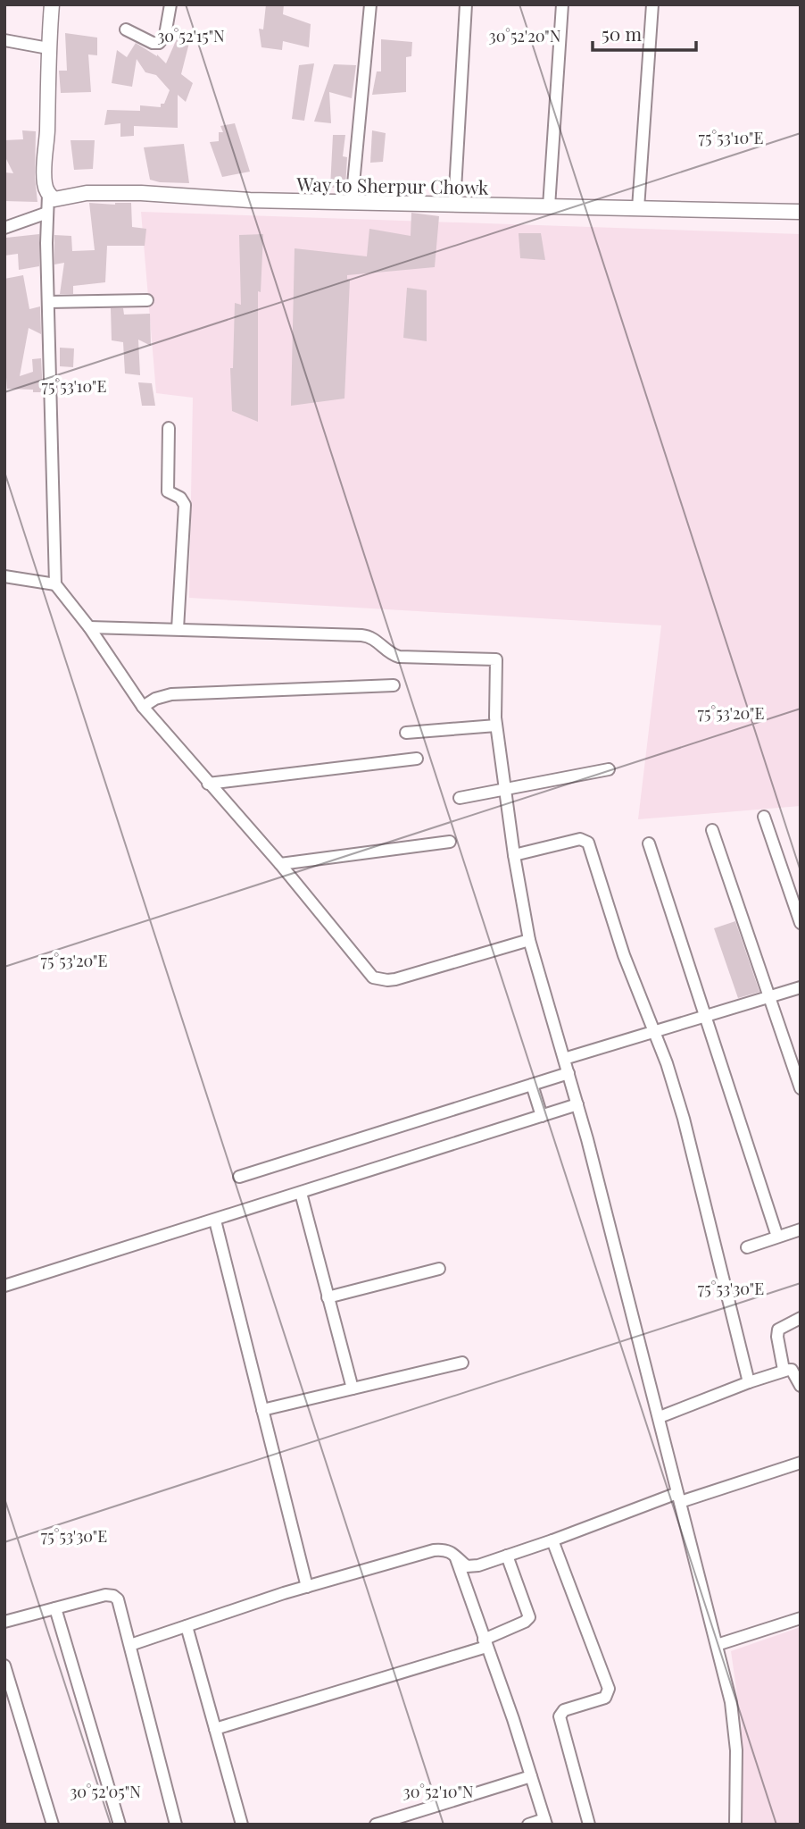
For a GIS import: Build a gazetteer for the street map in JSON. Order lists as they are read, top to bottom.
{
  "streets": {
    "street": ["Way to Sherpur Chowk"]
  },
  "scale_bar": "50 m",
  "coordinates": [
    "30°52'15\"N",
    "30°52'20\"N",
    "75°53'10\"E",
    "75°53'20\"E",
    "75°53'30\"E",
    "30°52'05\"N",
    "30°52'10\"N"
  ]
}
